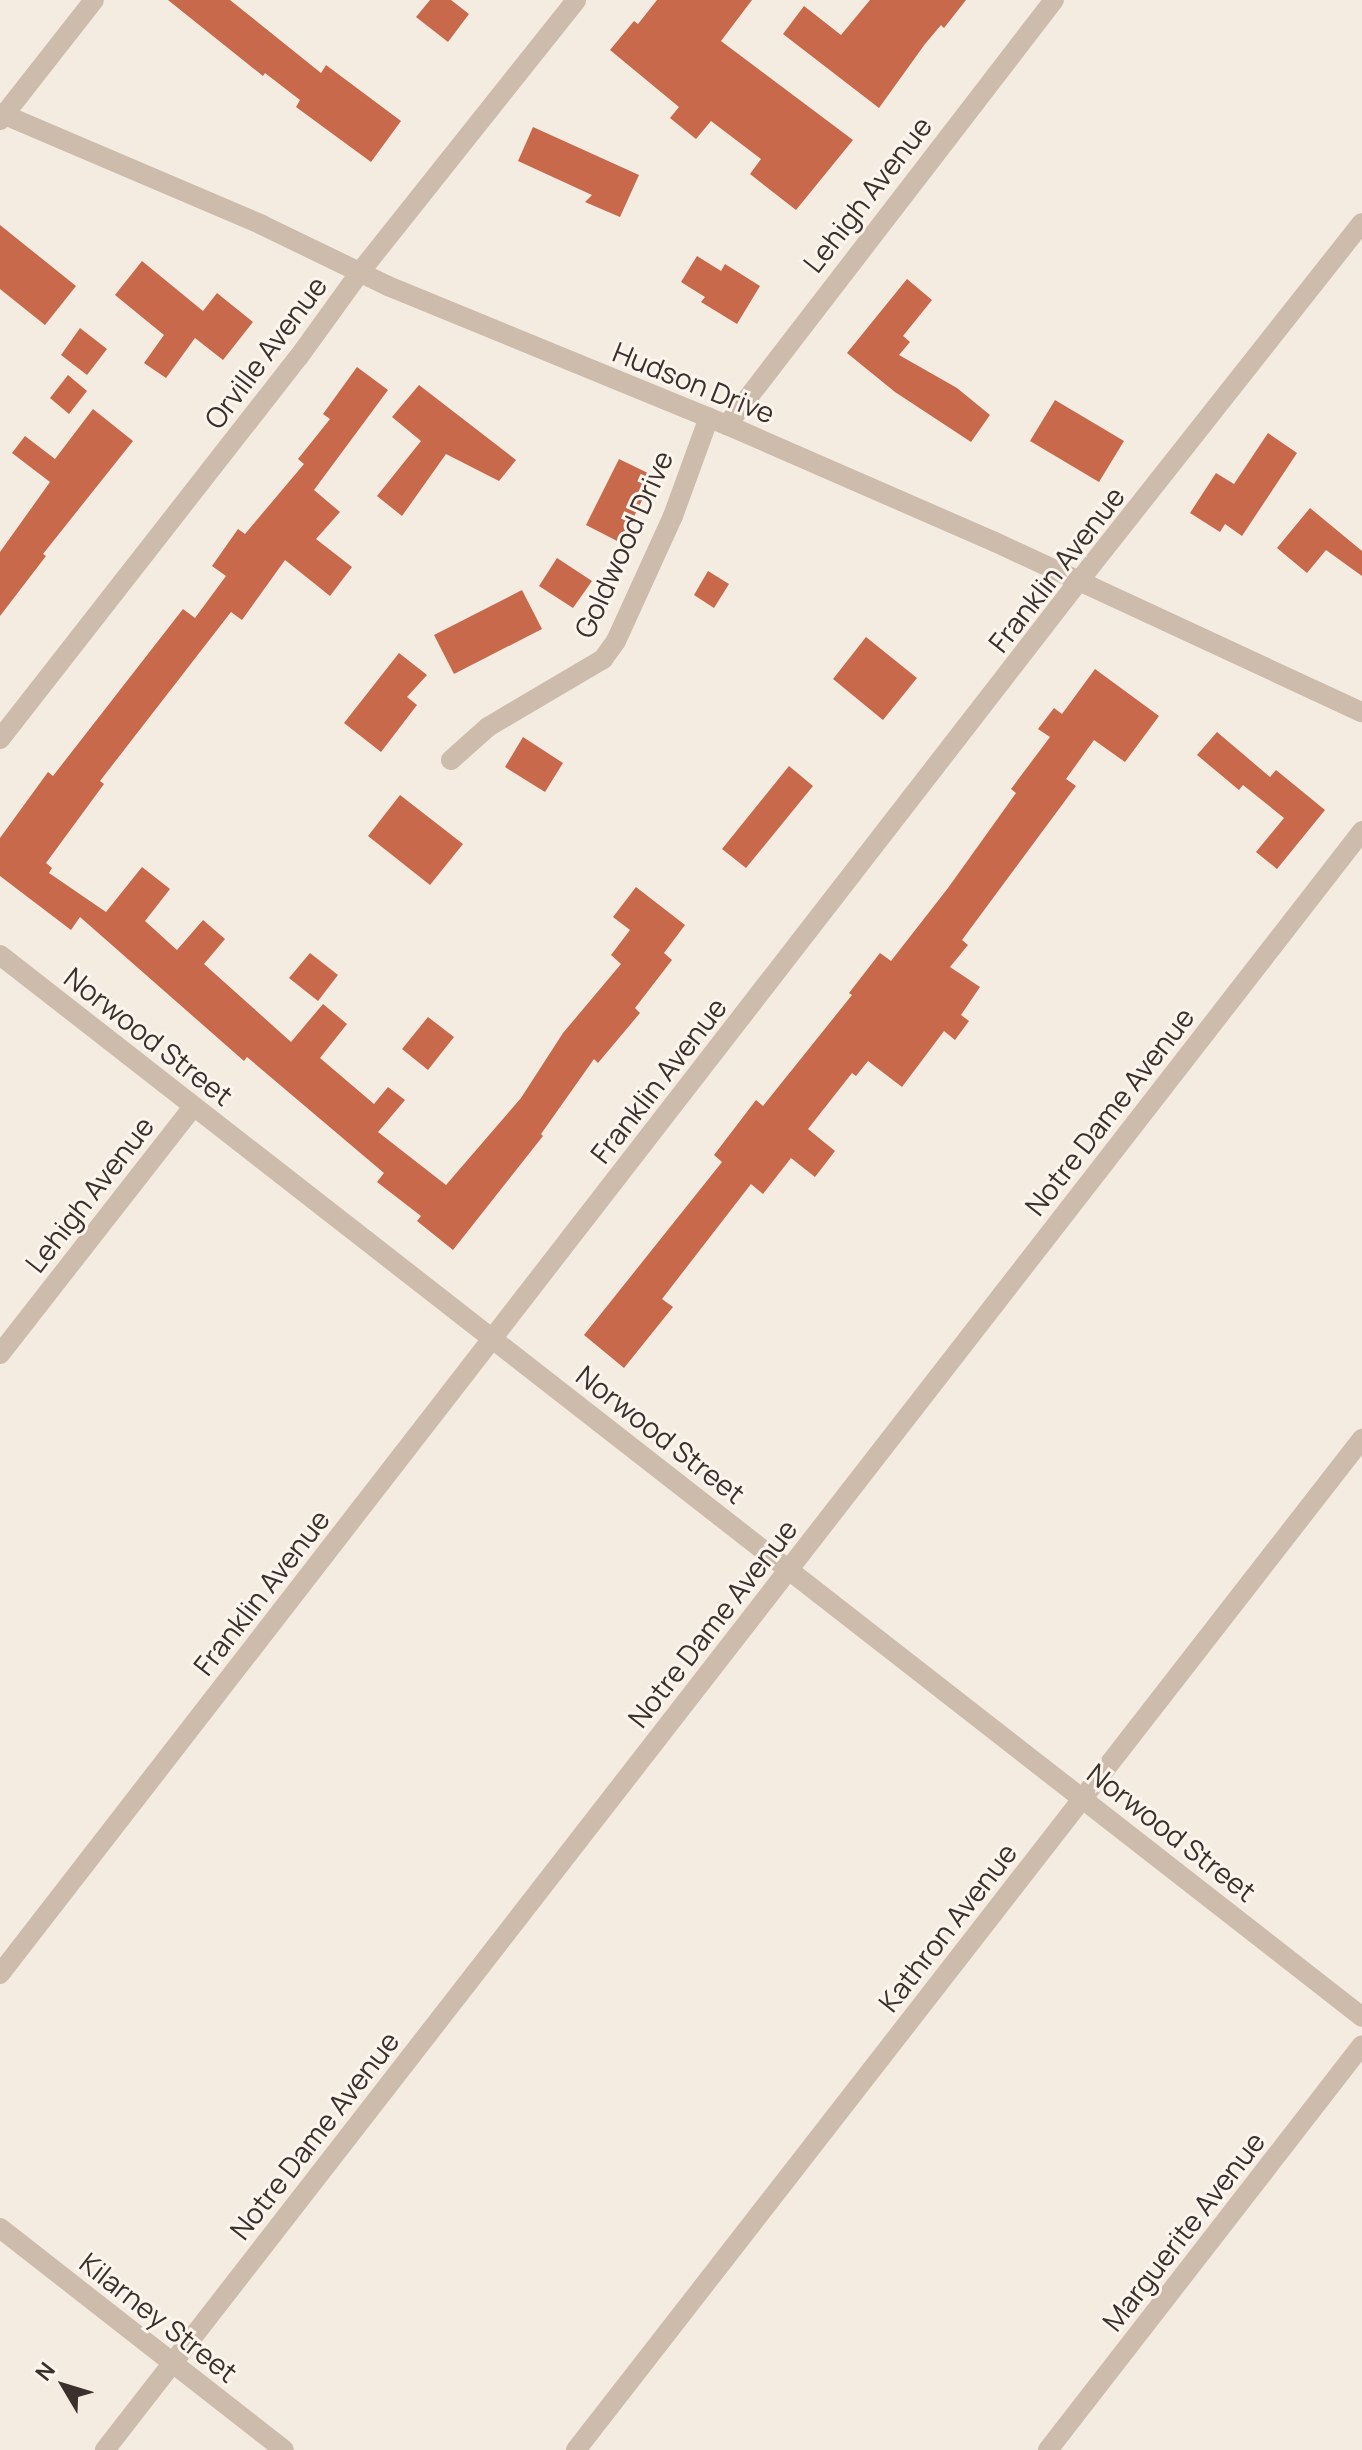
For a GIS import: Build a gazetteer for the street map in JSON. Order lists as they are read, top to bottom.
{
  "streets": {
    "street": [
      "Lehigh Avenue",
      "Orville Avenue",
      "Hudson Drive",
      "Goldwood Drive",
      "Franklin Avenue",
      "Norwood Street",
      "Notre Dame Avenue",
      "Kathron Avenue",
      "Marguerite Avenue",
      "Kilarney Street"
    ]
  },
  "crossings": [
    ["Lehigh Avenue", "Hudson Drive"],
    ["Lehigh Avenue", "Goldwood Drive"],
    ["Lehigh Avenue", "Norwood Street"],
    ["Orville Avenue", "Hudson Drive"],
    ["Hudson Drive", "Goldwood Drive"],
    ["Hudson Drive", "Franklin Avenue"],
    ["Franklin Avenue", "Norwood Street"],
    ["Norwood Street", "Notre Dame Avenue"],
    ["Norwood Street", "Kathron Avenue"],
    ["Notre Dame Avenue", "Kilarney Street"]
  ],
  "north": "top left"
}
